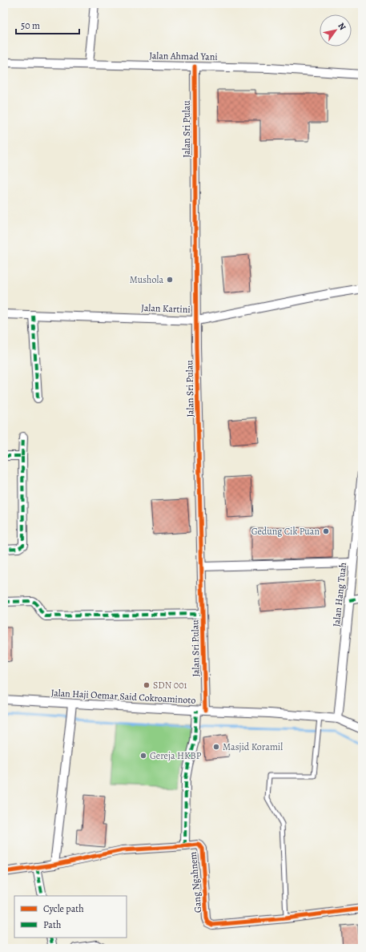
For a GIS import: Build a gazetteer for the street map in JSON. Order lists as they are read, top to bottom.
{
  "streets": {
    "street": [
      "Jalan Ahmad Yani",
      "Jalan Sri Pulau",
      "Jalan Kartini",
      "Jalan Hang Tuah",
      "Jalan Haji Oemar Said Cokroaminoto",
      "Gang Ngahnem"
    ]
  },
  "crossings": [
    ["Jalan Ahmad Yani", "Jalan Sri Pulau"],
    ["Jalan Sri Pulau", "Jalan Kartini"],
    ["Jalan Sri Pulau", "Jalan Haji Oemar Said Cokroaminoto"],
    ["Jalan Hang Tuah", "Jalan Haji Oemar Said Cokroaminoto"]
  ],
  "places": [
    "Mushola",
    "Gedung Cik Puan",
    "SDN 001",
    "Masjid Koramil",
    "Gereja HKBP"
  ],
  "legend": ["Cycle path", "Path"],
  "scale_bar": "50 m",
  "north": "top right"
}
